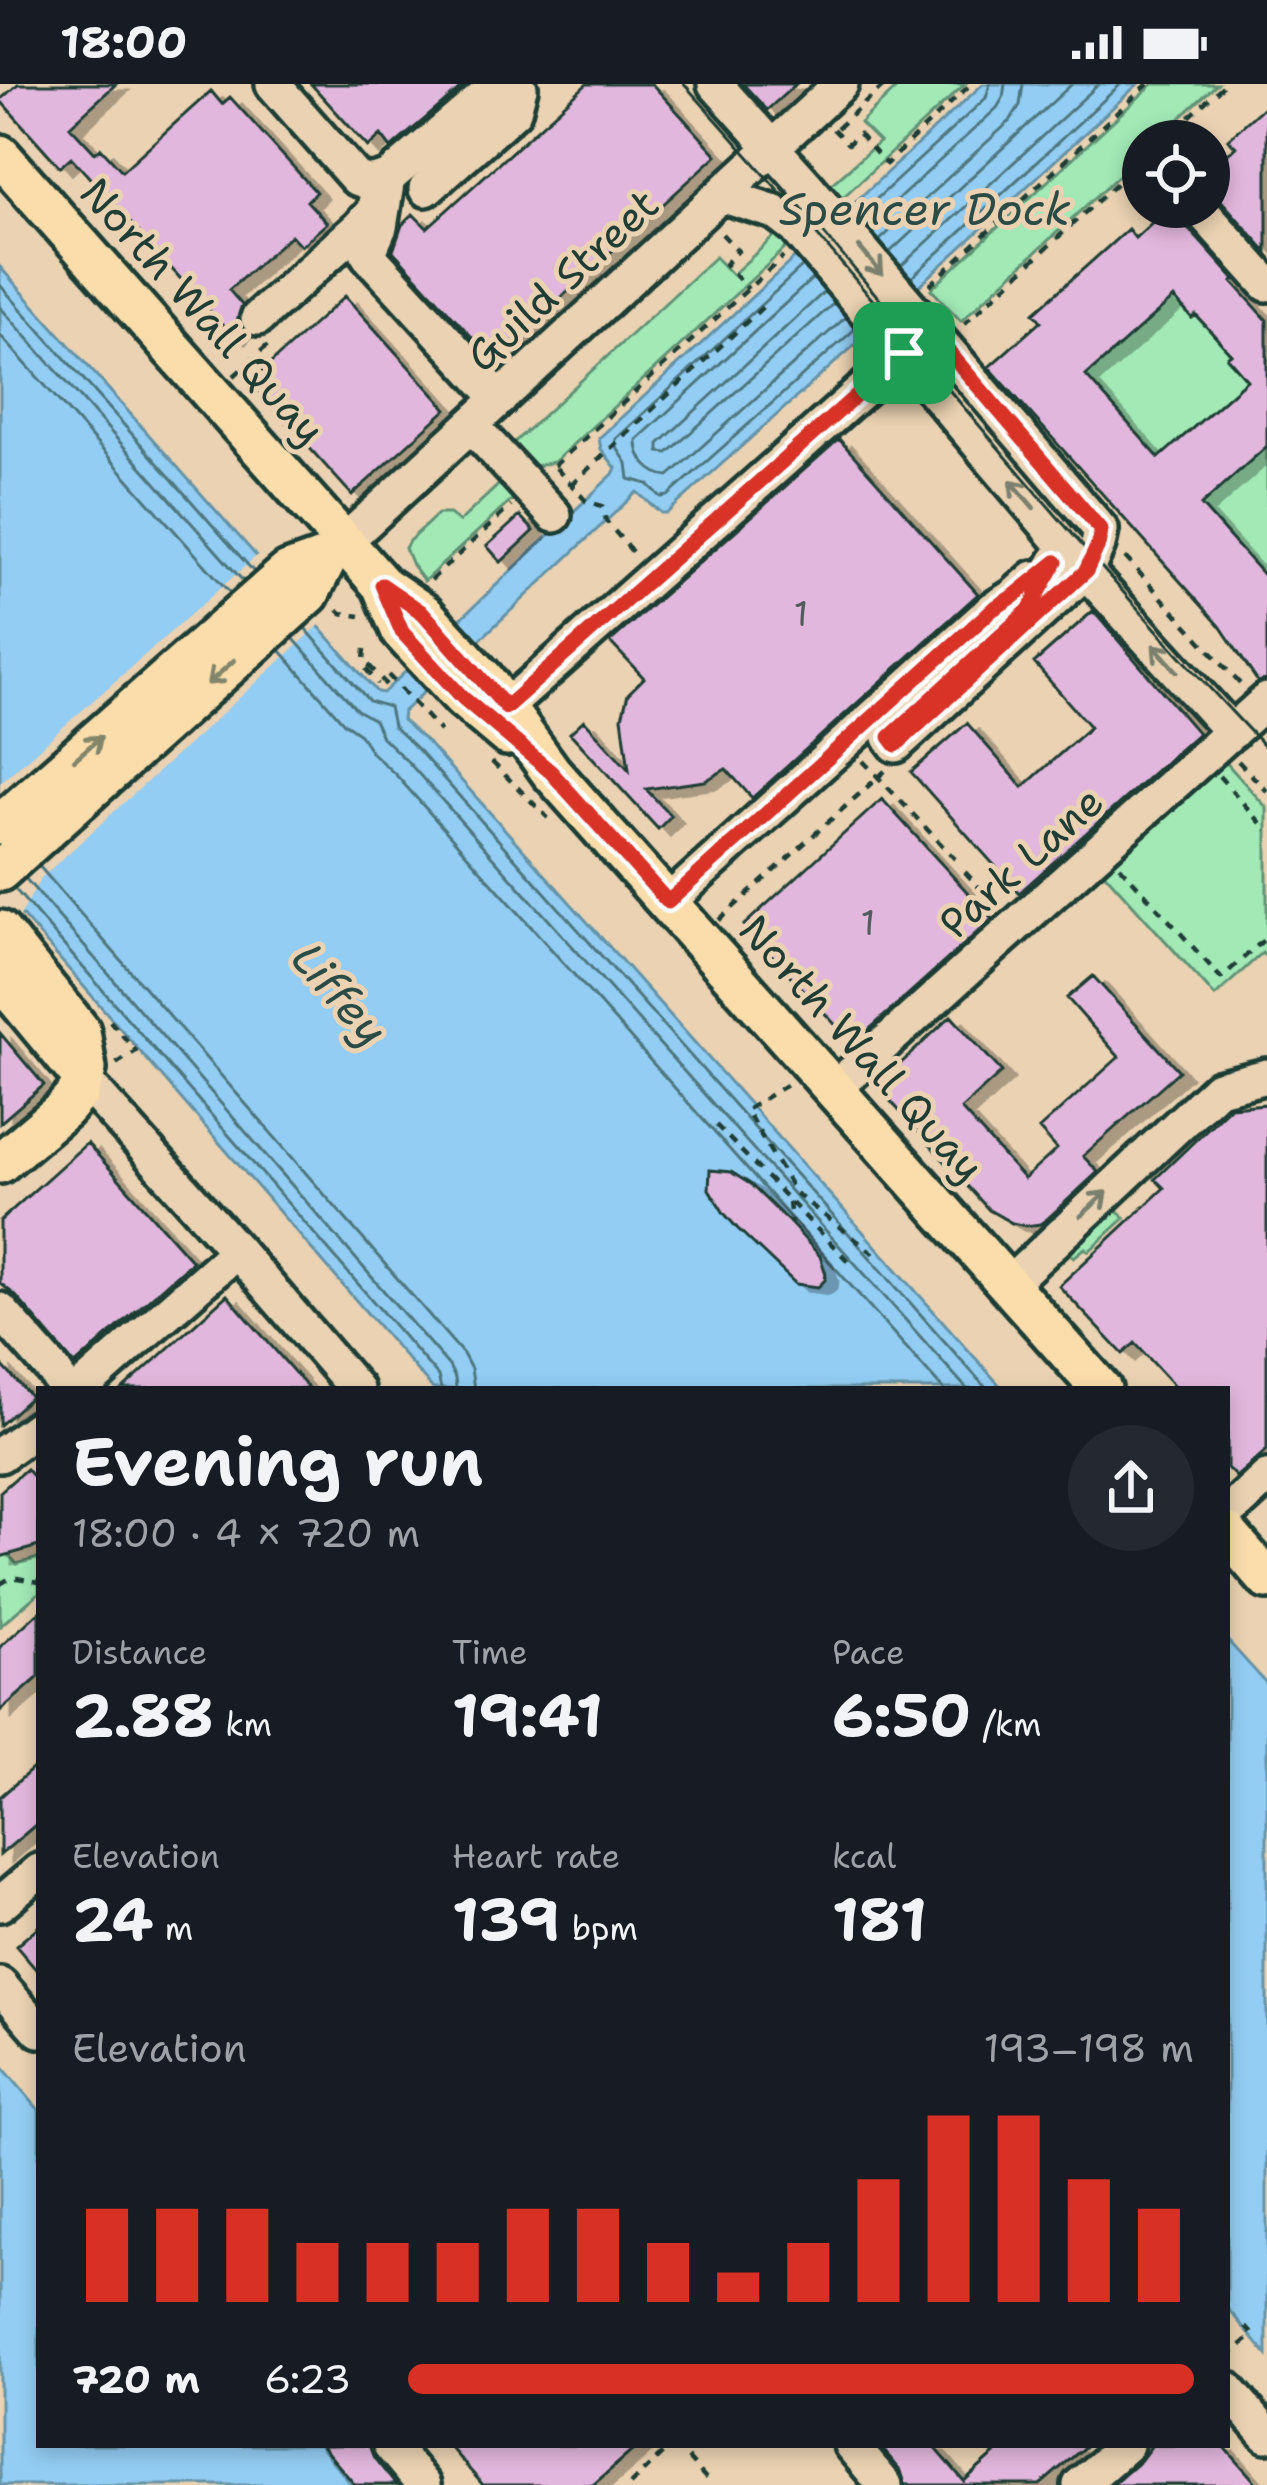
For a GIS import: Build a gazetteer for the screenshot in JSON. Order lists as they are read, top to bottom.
{
  "streets": {
    "main road": ["North Wall Quay"],
    "street": ["Guild Street", "Park Lane"]
  },
  "crossings": [
    ["Guild Street", "North Wall Quay"],
    ["North Wall Quay", "Park Lane"]
  ],
  "water": ["Spencer Dock", "Liffey"],
  "house_numbers": ["1", "1"],
  "page": {
    "status": "18:00",
    "heading": ["Evening run", "18:00 · 4 × 720 m"],
    "stats": [
      ["Distance", "2.88 km"],
      ["Time", "19:41"],
      ["Pace", "6:50 /km"],
      ["Elevation", "24 m"],
      ["Heart rate", "139 bpm"],
      ["kcal", "181"]
    ],
    "chart": ["Elevation", "193–198 m"],
    "list": [
      {
        "name": "720 m",
        "note": "6:23"
      }
    ]
  }
}
